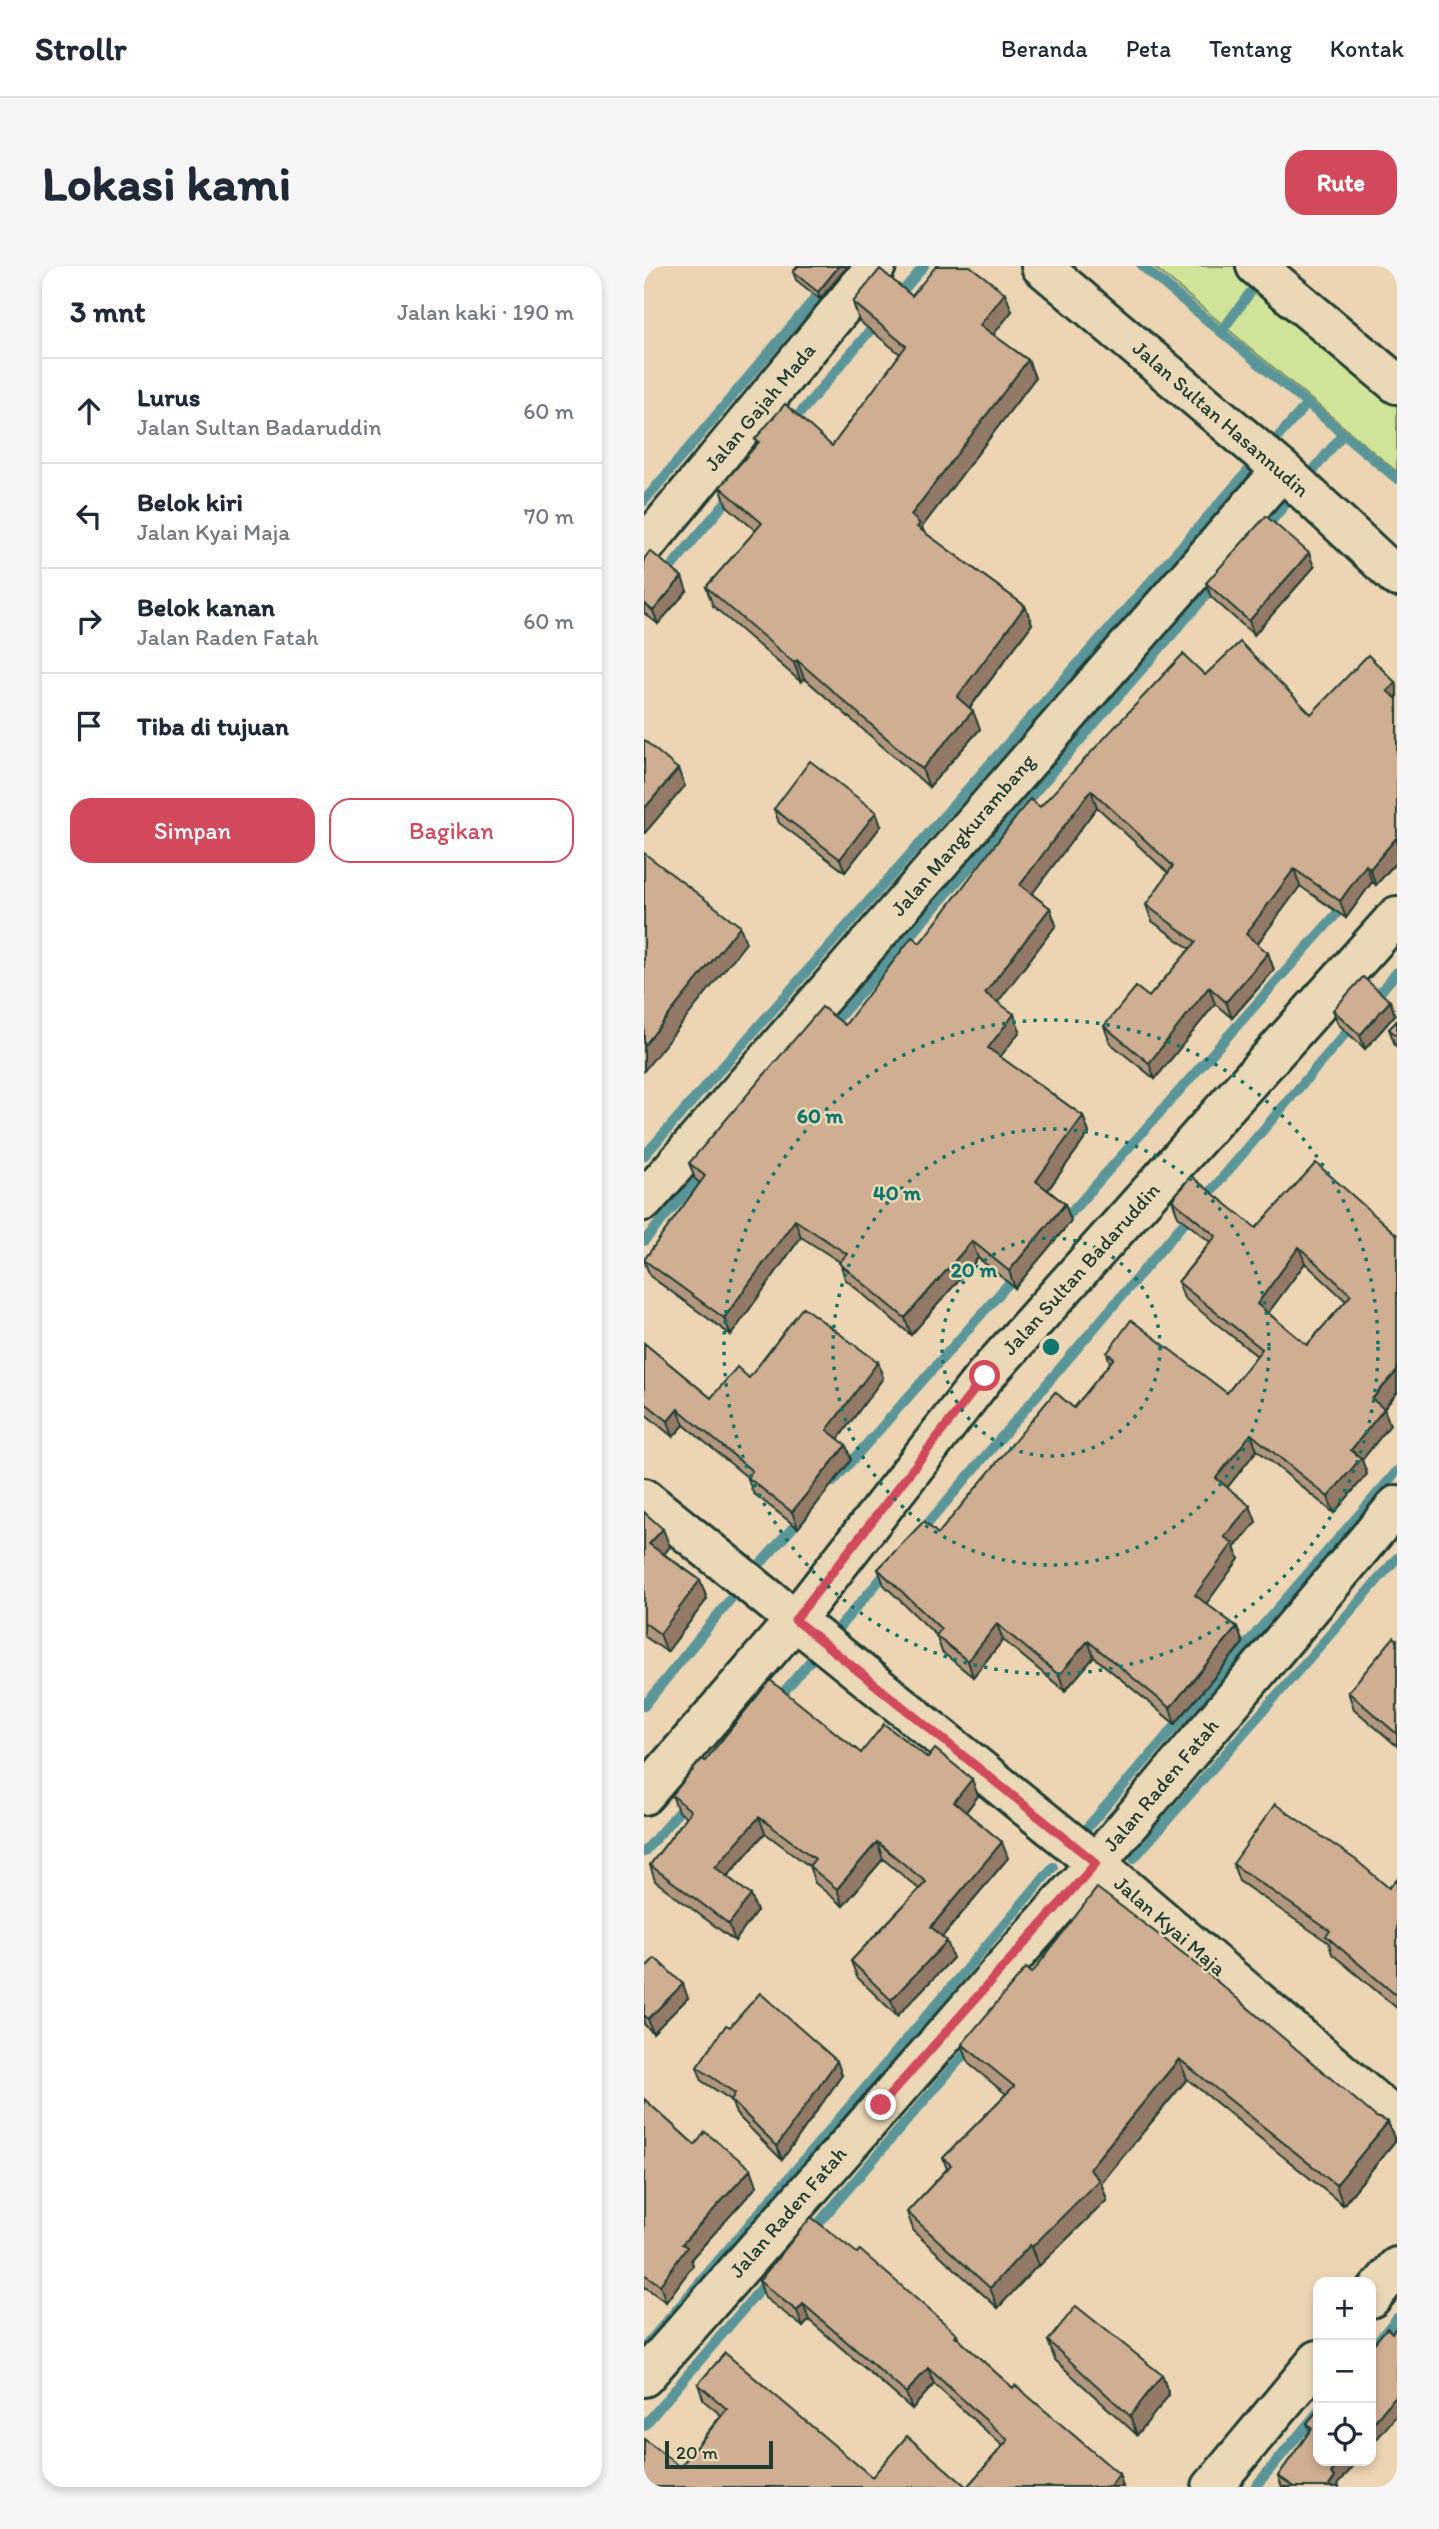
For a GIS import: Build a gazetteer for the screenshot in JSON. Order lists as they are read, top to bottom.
{
  "streets": {
    "street": [
      "Jalan Gajah Mada",
      "Jalan Sultan Hasannudin",
      "Jalan Mangkurambang",
      "Jalan Sultan Badaruddin",
      "Jalan Raden Fatah",
      "Jalan Kyai Maja"
    ]
  },
  "crossings": [
    ["Jalan Sultan Hasannudin", "Jalan Mangkurambang"],
    ["Jalan Sultan Badaruddin", "Jalan Kyai Maja"],
    ["Jalan Raden Fatah", "Jalan Kyai Maja"]
  ],
  "scale_bar": "20 m",
  "page": {
    "header": "Strollr",
    "nav": [
      "Beranda",
      "Peta",
      "Tentang",
      "Kontak"
    ],
    "buttons": [
      "Rute",
      ["Simpan", "Bagikan"]
    ],
    "title": "Lokasi kami",
    "heading": ["3 mnt", "Jalan kaki · 190 m"],
    "list": [
      ["Lurus", "Jalan Sultan Badaruddin", "60 m"],
      ["Belok kiri", "Jalan Kyai Maja", "70 m"],
      ["Belok kanan", "Jalan Raden Fatah", "60 m"],
      "Tiba di tujuan"
    ],
    "map_buttons": ["+", "−"],
    "scale": "20 m"
  },
  "rings": ["60 m", "40 m", "20 m"]
}
